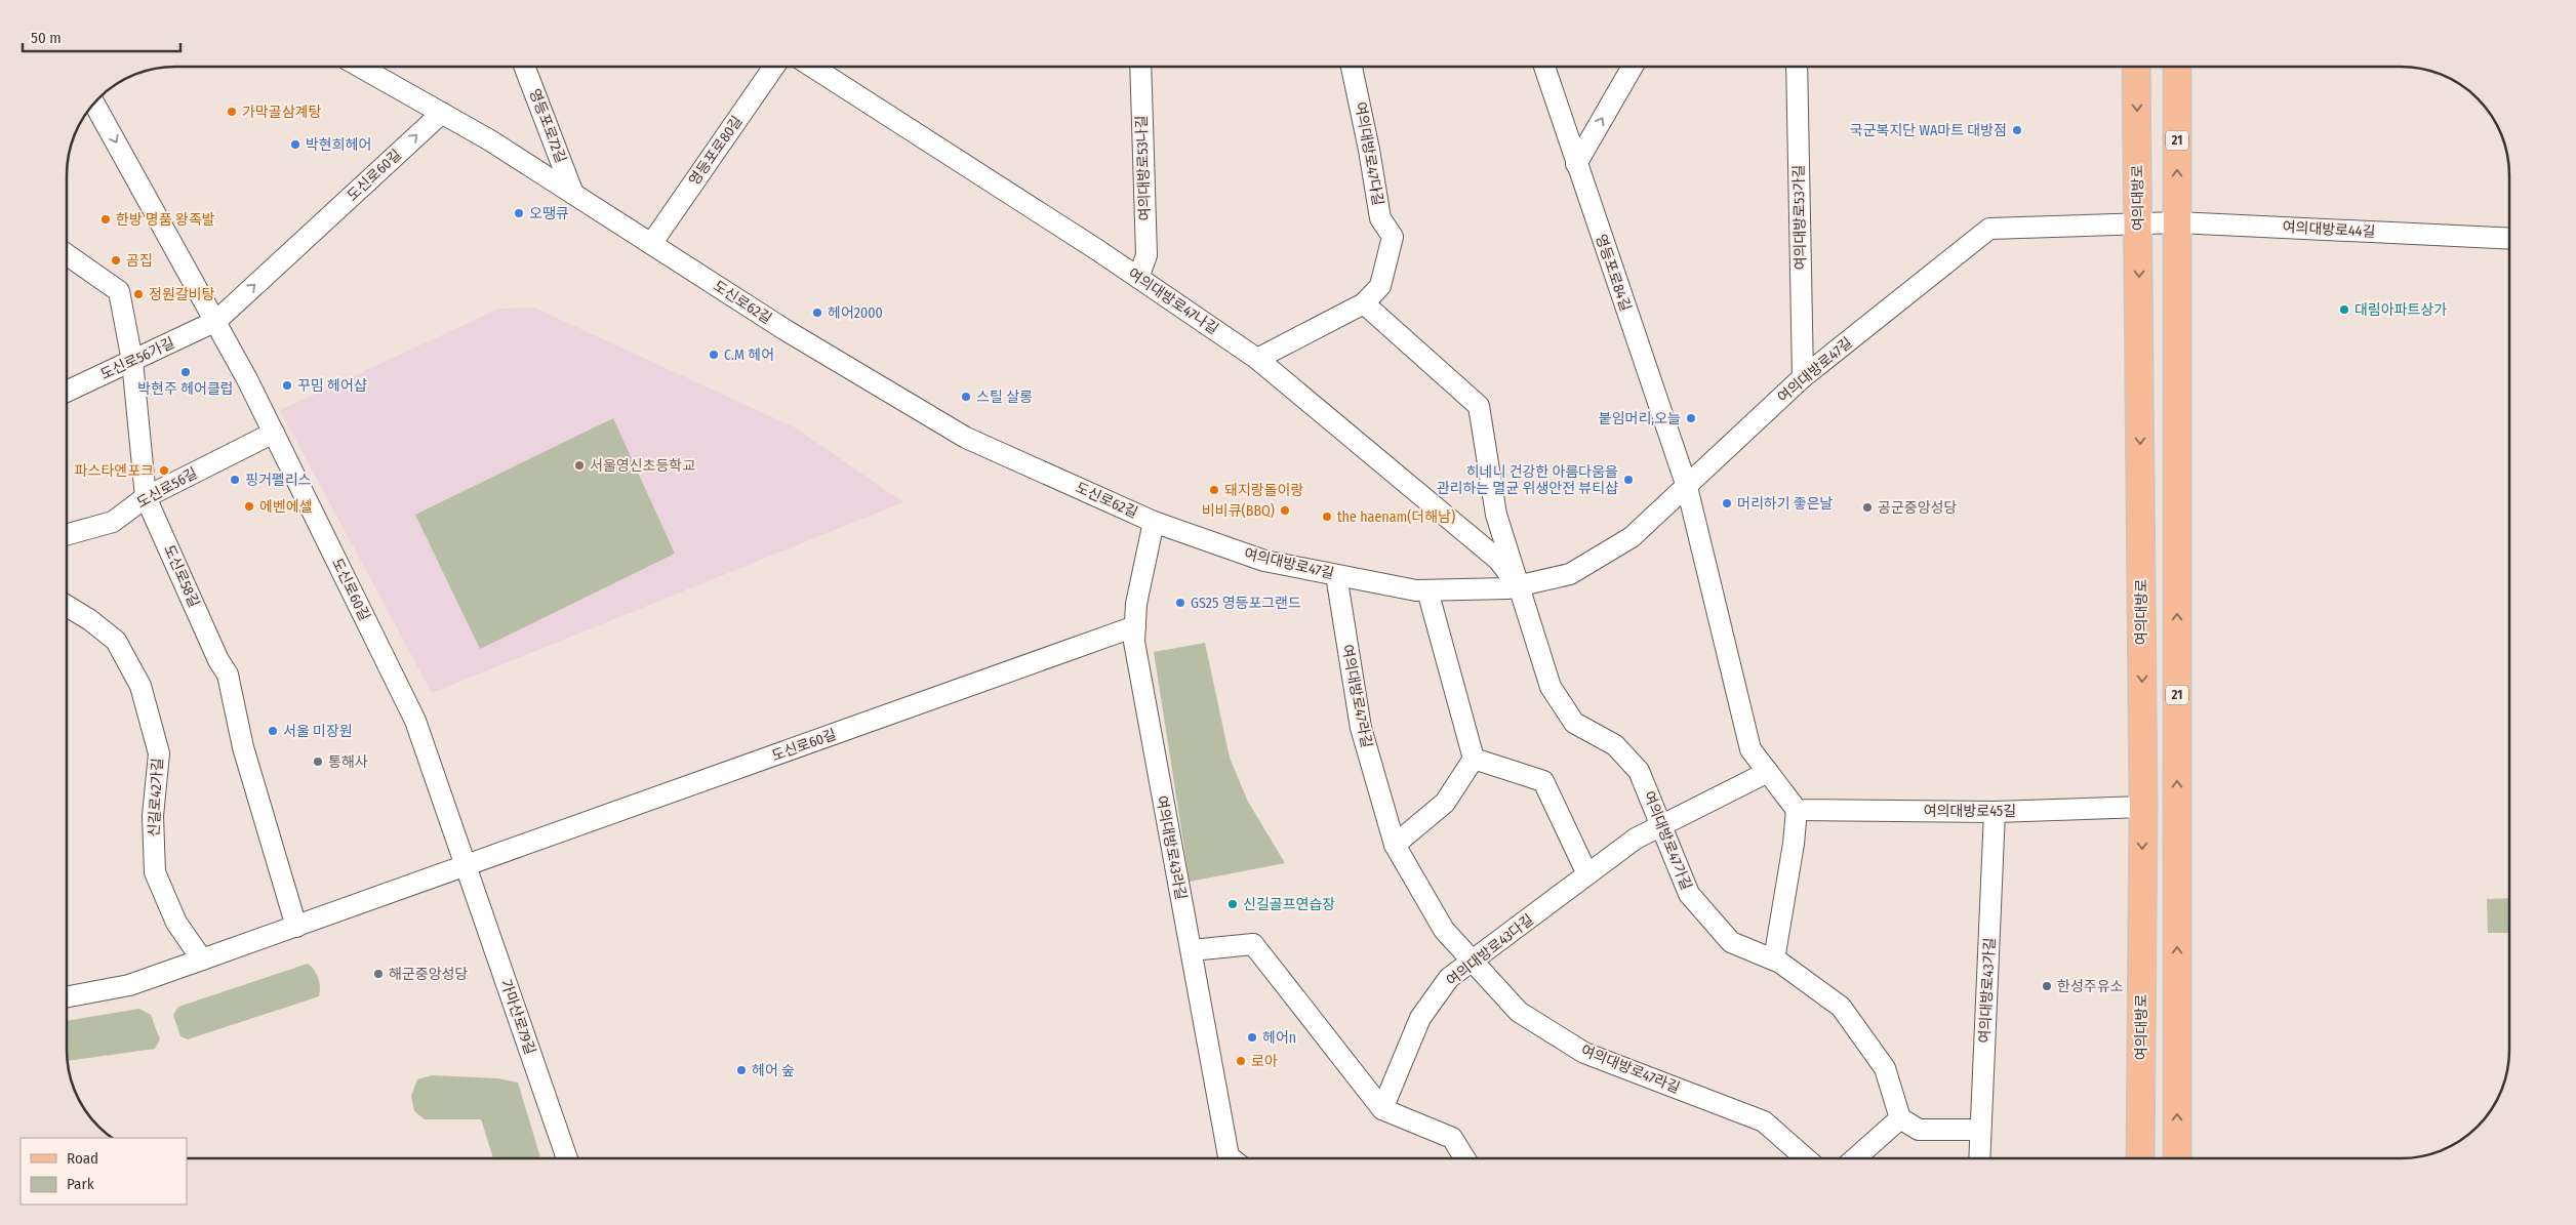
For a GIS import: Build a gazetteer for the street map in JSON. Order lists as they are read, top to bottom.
{
  "streets": {
    "main road": ["21", "여의대방로"],
    "street": [
      "영등포로72길",
      "영등포로80길",
      "여의대방로47다길",
      "여의대방로53나길",
      "도신로60길",
      "여의대방로53가길",
      "여의대방로44길",
      "영등포로84길",
      "여의대방로47나길",
      "도신로62길",
      "도신로56가길",
      "여의대방로47길",
      "도신로56길",
      "도신로58길",
      "여의대방로47라길",
      "신길로42가길",
      "여의대방로45길",
      "여의대방로47가길",
      "여의대방로43라길",
      "여의대방로43다길",
      "여의대방로43가길",
      "가마산로79길"
    ]
  },
  "crossings": [
    ["영등포로72길", "도신로62길"],
    ["21", "여의대방로44길"],
    ["영등포로80길", "도신로62길"],
    ["여의대방로47다길", "여의대방로47나길"],
    ["여의대방로53나길", "여의대방로47나길"],
    ["도신로60길", "도신로62길"],
    ["도신로60길", "도신로56가길"],
    ["도신로60길", "도신로56길"],
    ["도신로60길", "여의대방로43라길"],
    ["도신로60길", "가마산로79길"],
    ["여의대방로", "여의대방로44길"],
    ["여의대방로", "여의대방로47길"],
    ["여의대방로", "여의대방로45길"],
    ["여의대방로53가길", "여의대방로47길"],
    ["여의대방로44길", "여의대방로47길"],
    ["영등포로84길", "여의대방로47길"],
    ["여의대방로47나길", "여의대방로47길"],
    ["여의대방로47나길", "여의대방로47가길"],
    ["도신로62길", "여의대방로47길"],
    ["도신로62길", "여의대방로43라길"],
    ["도신로56가길", "도신로58길"],
    ["여의대방로47길", "여의대방로47라길"],
    ["여의대방로47길", "여의대방로47가길"],
    ["여의대방로47길", "여의대방로43라길"],
    ["도신로56길", "도신로58길"],
    ["여의대방로47라길", "여의대방로43다길"],
    ["여의대방로45길", "여의대방로43가길"],
    ["여의대방로47가길", "여의대방로43다길"]
  ],
  "places": [
    "가막골삼계탕",
    "국군복지단 WA마트 대방점",
    "박현희헤어",
    "오땡큐",
    "한방 명품 왕족발",
    "곰집",
    "정원갈비탕",
    "대림아파트상가",
    "헤어2000",
    "C.M 헤어",
    "박현주 헤어클럽",
    "꾸밈 헤어샵",
    "스틸 살롱",
    "붙임머리,오늘",
    "서울영신초등학교",
    "파스타엔포크",
    "핑거펠리스",
    "히네니 건강한 아름다움을 관리하는 멸균 위생안전 뷰티샵",
    "돼지랑돌이랑",
    "머리하기 좋은날",
    "에벤에셀",
    "공군중앙성당",
    "비비큐(BBQ)",
    "the haenam(더해남)",
    "GS25 영등포그랜드",
    "서울 미장원",
    "통해사",
    "신길골프연습장",
    "해군중앙성당",
    "한성주유소",
    "헤어n",
    "로아",
    "헤어 숲"
  ],
  "legend": ["Road", "Park"],
  "scale_bar": "50 m"
}
